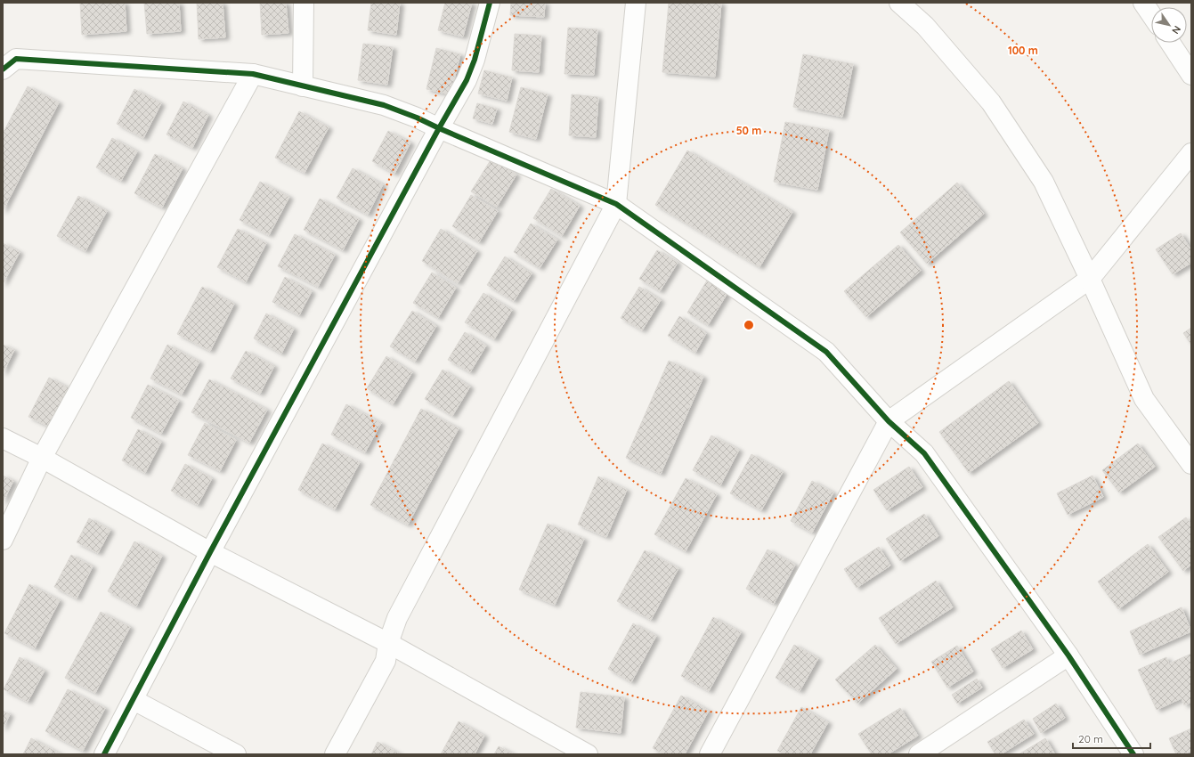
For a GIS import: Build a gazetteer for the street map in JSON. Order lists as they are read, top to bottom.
{
  "scale_bar": "20 m",
  "north": "bottom right",
  "rings": ["100 m", "50 m"]
}
